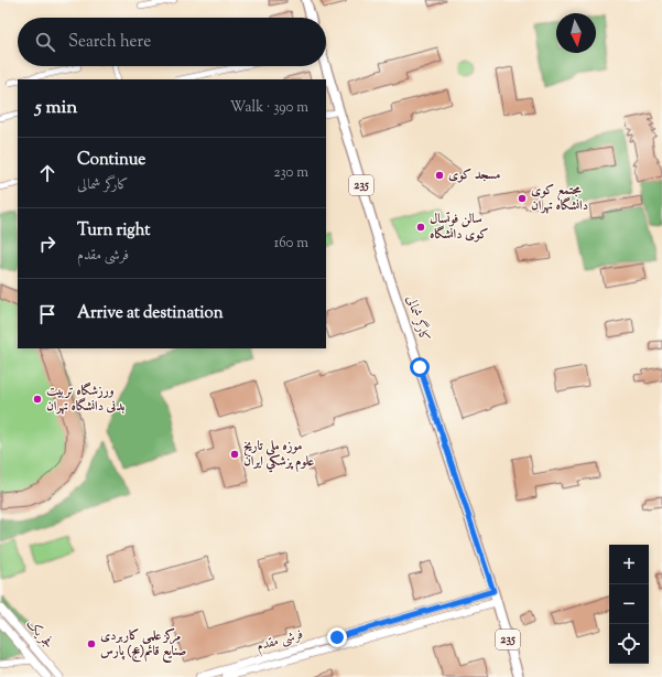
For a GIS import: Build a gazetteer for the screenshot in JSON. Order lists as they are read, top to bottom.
{
  "streets": {
    "main road": ["235", "کارگر شمالی"],
    "street": ["فجر یک", "فرشی مقدم"]
  },
  "crossings": [
    ["کارگر شمالی", "فرشی مقدم"]
  ],
  "places": [
    "مسجد کوی",
    "مجتمع کوی دانشگاه تهران",
    "سالن فوتسال کوی دانشگاه",
    "ورزشگاه تربیت بدنی دانشگاه تهران",
    "موزه ملي تاريخ علوم پزشكي ايران",
    "مرکز علمی کاربردی صنایع قائم(عج) پارس"
  ],
  "north": "bottom",
  "page": {
    "search": "Search here",
    "heading": ["5 min", "Walk · 390 m"],
    "list": [
      ["Continue", "کارگر شمالی", "230 m"],
      ["Turn right", "فرشی مقدم", "160 m"],
      "Arrive at destination"
    ],
    "map_buttons": ["+", "−"]
  }
}
